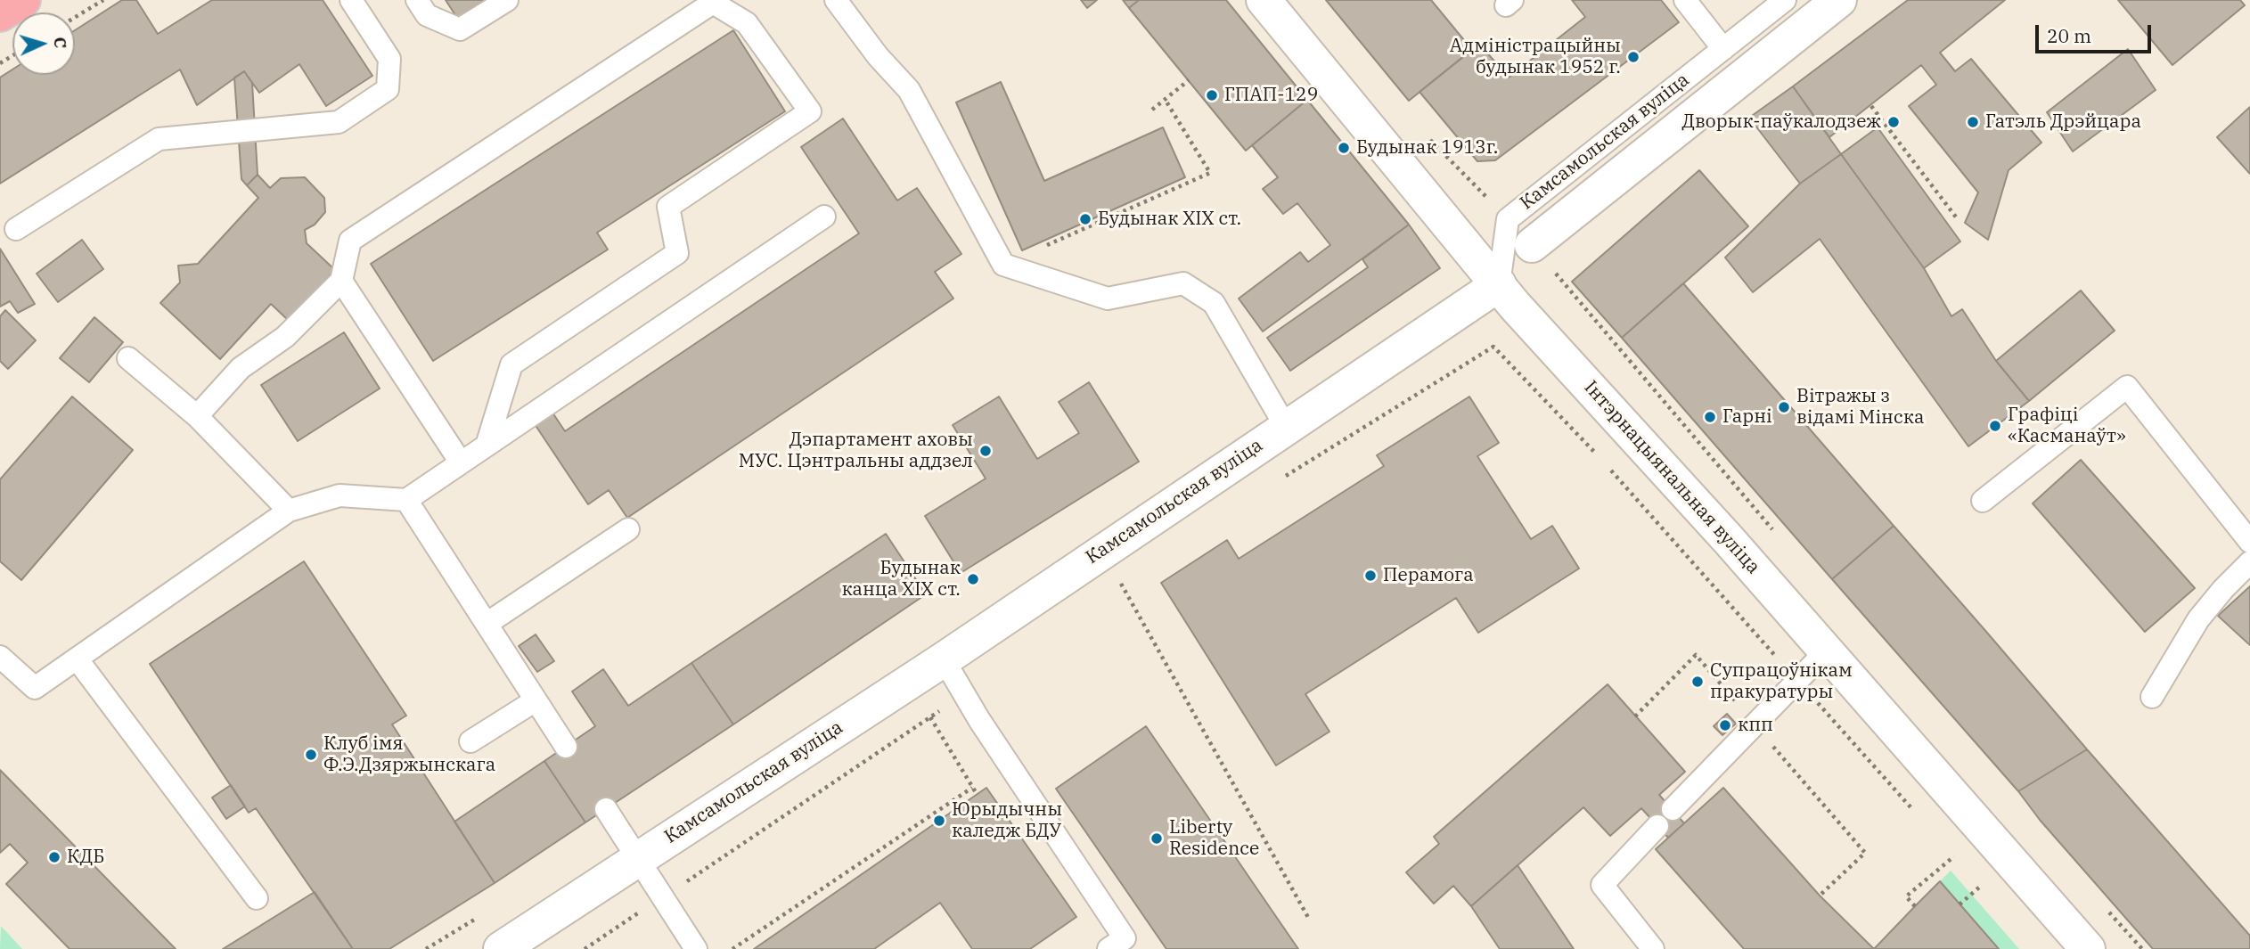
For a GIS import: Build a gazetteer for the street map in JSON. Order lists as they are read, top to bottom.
{
  "streets": {
    "main road": ["Камсамольская вуліца", "Інтэрнацыянальная вуліца"]
  },
  "crossings": [
    ["Камсамольская вуліца", "Інтэрнацыянальная вуліца"]
  ],
  "places": [
    "Адміністрацыйны будынак 1952 г.",
    "ГПАП-129",
    "Дворык-паўкалодзеж",
    "Гатэль Дрэйцара",
    "Будынак 1913г.",
    "Будынак XIX ст.",
    "Вітражы з відамі Мінска",
    "Гарні",
    "Графіці «Касманаўт»",
    "Дэпартамент аховы МУС. Цэнтральны аддзел",
    "Перамога",
    "Будынак канца ХІХ ст.",
    "Супрацоўнікам пракуратуры",
    "кпп",
    "Клуб імя Ф.Э.Дзяржынскага",
    "Юрыдычны каледж БДУ",
    "Liberty Residence",
    "КДБ"
  ],
  "scale_bar": "20 m",
  "north": "right"
}
